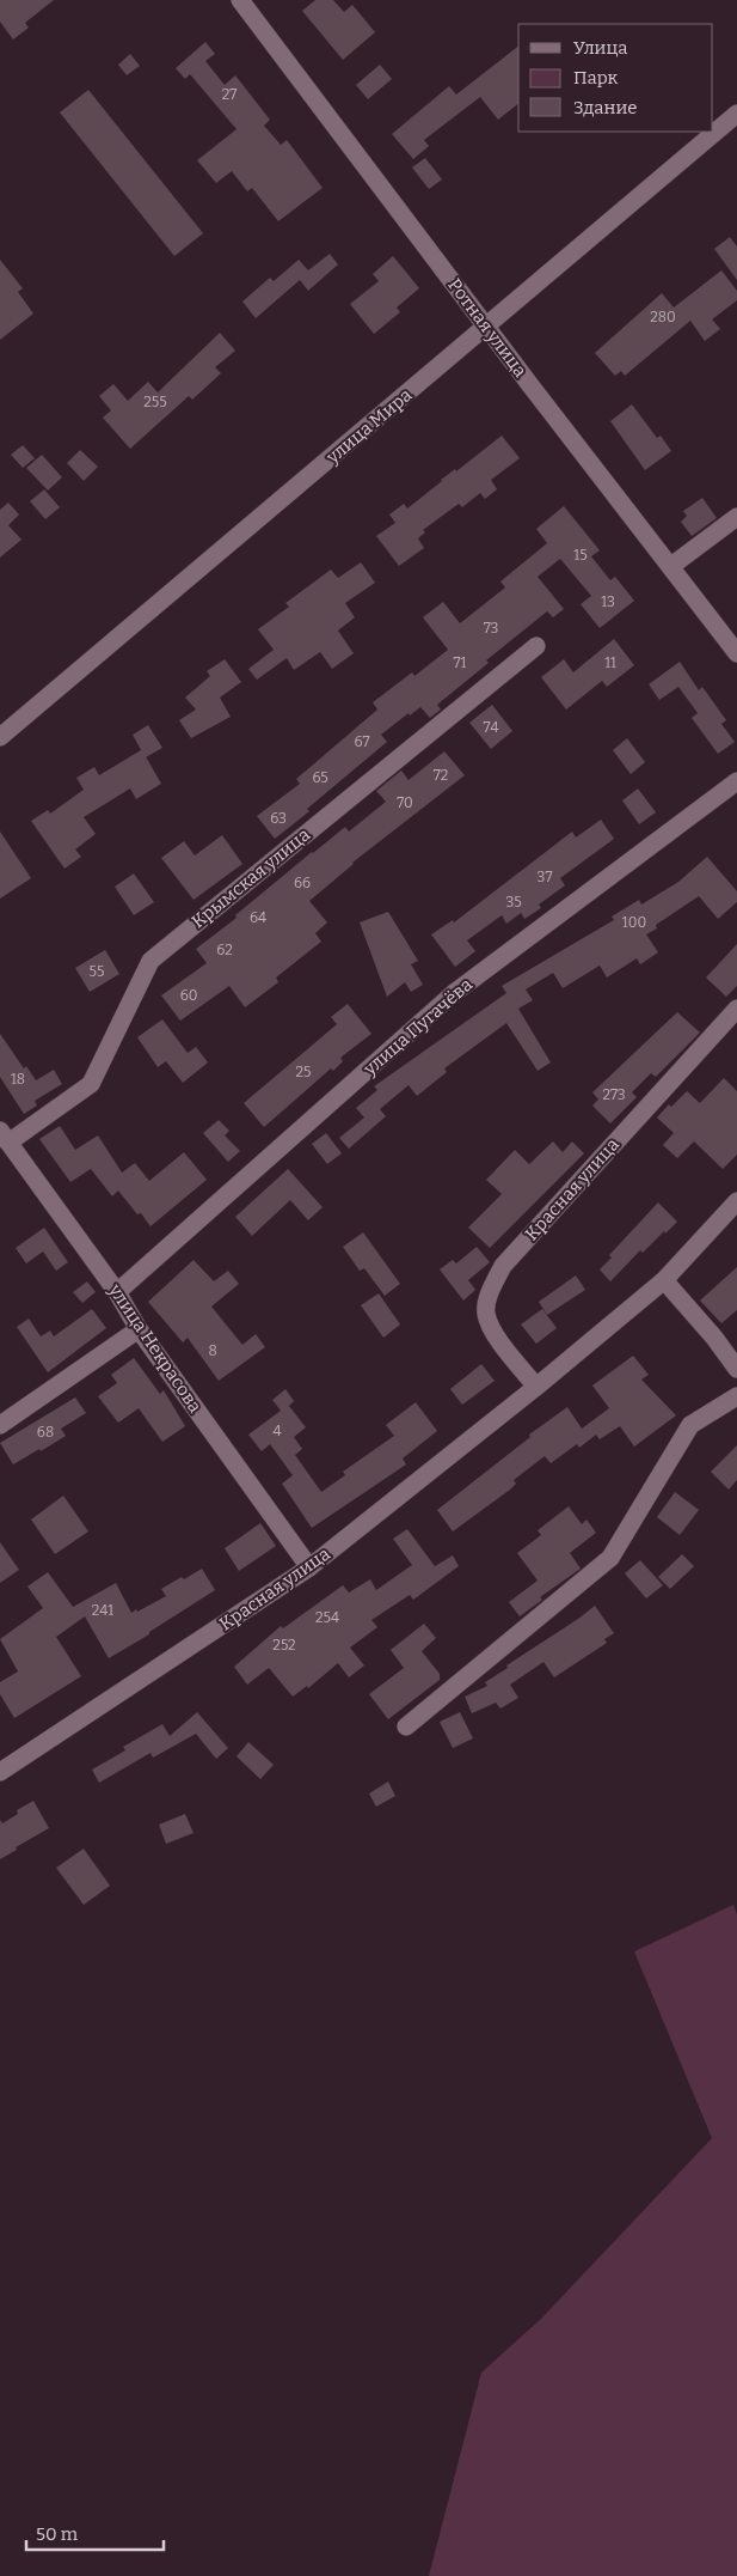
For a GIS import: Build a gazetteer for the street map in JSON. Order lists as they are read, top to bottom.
{
  "streets": {
    "street": [
      "Ротная улица",
      "улица Мира",
      "Крымская улица",
      "улица Пугачёва",
      "Красная улица",
      "улица Некрасова"
    ]
  },
  "crossings": [
    ["Ротная улица", "улица Мира"],
    ["Крымская улица", "улица Некрасова"],
    ["улица Пугачёва", "улица Некрасова"],
    ["Красная улица", "улица Некрасова"]
  ],
  "house_numbers": [
    "27",
    "280",
    "255",
    "15",
    "13",
    "73",
    "71",
    "11",
    "74",
    "67",
    "72",
    "65",
    "70",
    "63",
    "37",
    "66",
    "35",
    "64",
    "100",
    "62",
    "55",
    "60",
    "25",
    "18",
    "273",
    "8",
    "4",
    "68",
    "241",
    "254",
    "252"
  ],
  "legend": ["Улица", "Парк", "Здание"],
  "scale_bar": "50 m"
}
